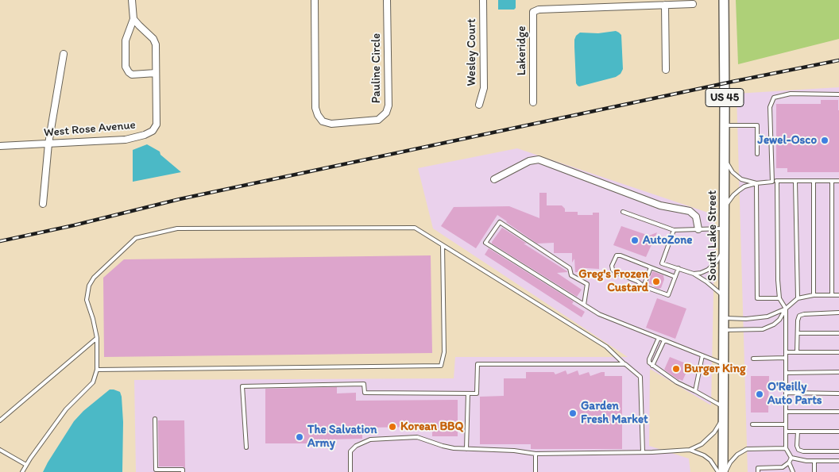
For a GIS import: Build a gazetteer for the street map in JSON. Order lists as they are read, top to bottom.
{
  "streets": {
    "main road": ["US 45", "South Lake Street"],
    "street": [
      "Lakeridge",
      "Wesley Court",
      "Pauline Circle",
      "West Rose Avenue"
    ]
  },
  "places": [
    "Jewel-Osco",
    "AutoZone",
    "Greg's Frozen Custard",
    "Burger King",
    "O'Reilly Auto Parts",
    "Garden Fresh Market",
    "Korean BBQ",
    "The Salvation Army"
  ]
}
